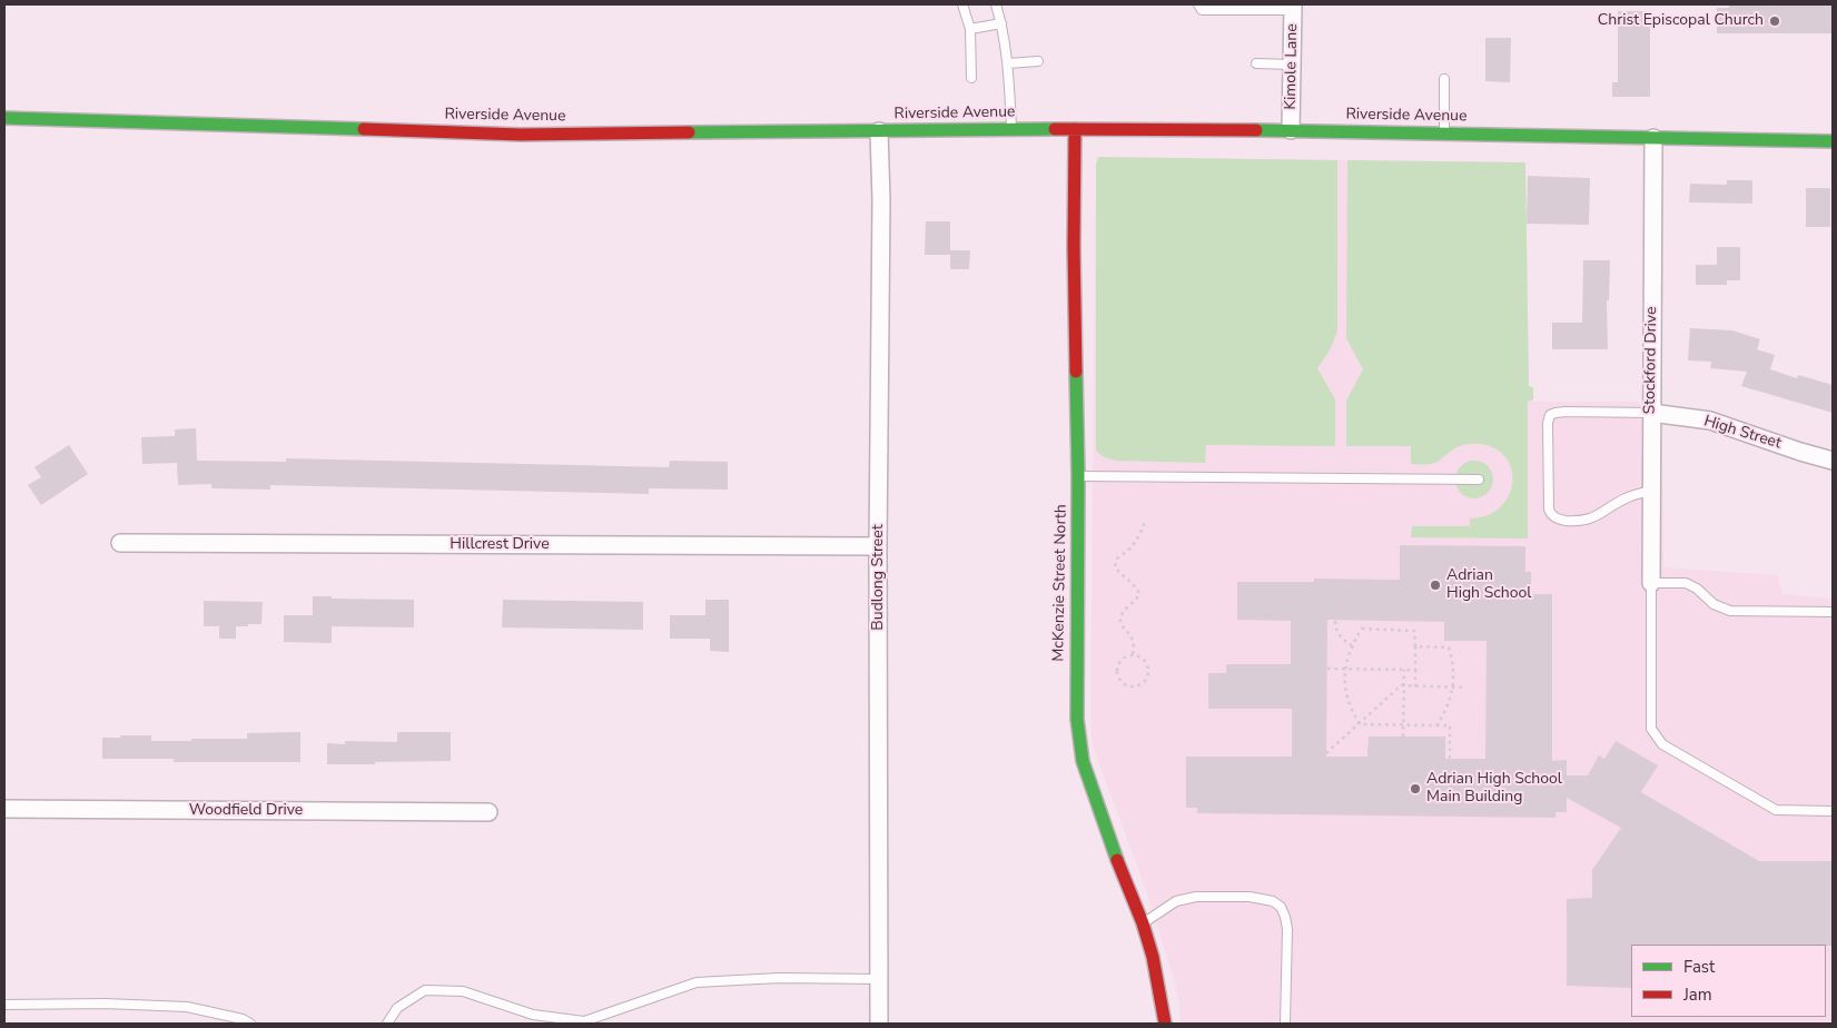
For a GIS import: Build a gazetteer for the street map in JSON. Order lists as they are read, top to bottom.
{
  "streets": {
    "street": [
      "Kimole Lane",
      "Riverside Avenue",
      "Stockford Drive",
      "High Street",
      "Hillcrest Drive",
      "Budlong Street",
      "McKenzie Street North",
      "Woodfield Drive"
    ]
  },
  "crossings": [
    ["Kimole Lane", "Riverside Avenue"],
    ["Riverside Avenue", "Stockford Drive"],
    ["Riverside Avenue", "Budlong Street"],
    ["Riverside Avenue", "McKenzie Street North"],
    ["Stockford Drive", "High Street"],
    ["Hillcrest Drive", "Budlong Street"]
  ],
  "places": ["Christ Episcopal Church", "Adrian High School", "Adrian High School Main Building"],
  "legend": ["Fast", "Jam"]
}
